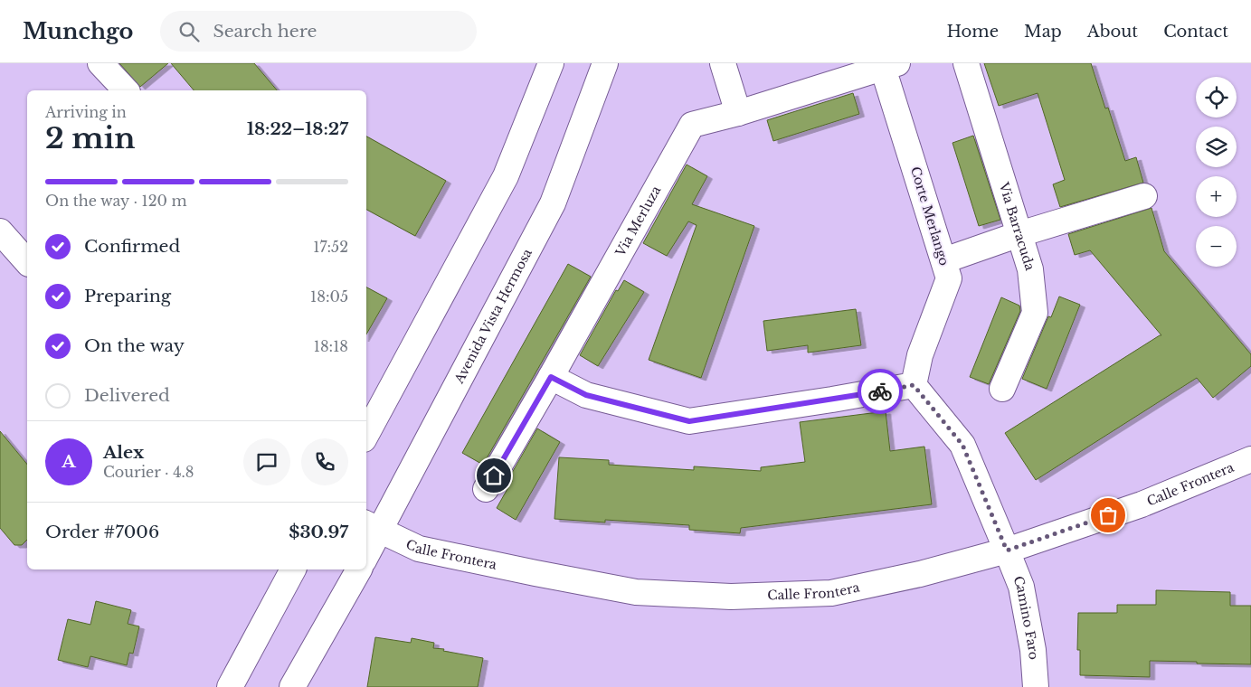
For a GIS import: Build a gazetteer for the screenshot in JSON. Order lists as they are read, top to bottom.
{
  "streets": {
    "street": [
      "Corte Merlango",
      "Via Merluza",
      "Via Barracuda",
      "Avenida Vista Hermosa",
      "Calle Frontera",
      "Camino Faro"
    ]
  },
  "crossings": [
    ["Corte Merlango", "Via Merluza"],
    ["Corte Merlango", "Camino Faro"],
    ["Avenida Vista Hermosa", "Calle Frontera"],
    ["Calle Frontera", "Camino Faro"]
  ],
  "page": {
    "header": "Munchgo",
    "search": "Search here",
    "nav": [
      "Home",
      "Map",
      "About",
      "Contact"
    ],
    "map_buttons": ["+", "−"],
    "heading": ["2 min", "Arriving in", "18:22–18:27"],
    "panel": [
      "Alex",
      "Courier · 4.8",
      "Order #7006",
      "$30.97"
    ],
    "bar": "On the way · 120 m",
    "list": [
      ["Confirmed", "17:52"],
      ["Preparing", "18:05"],
      ["On the way", "18:18"],
      "Delivered"
    ],
    "round": "A"
  }
}
